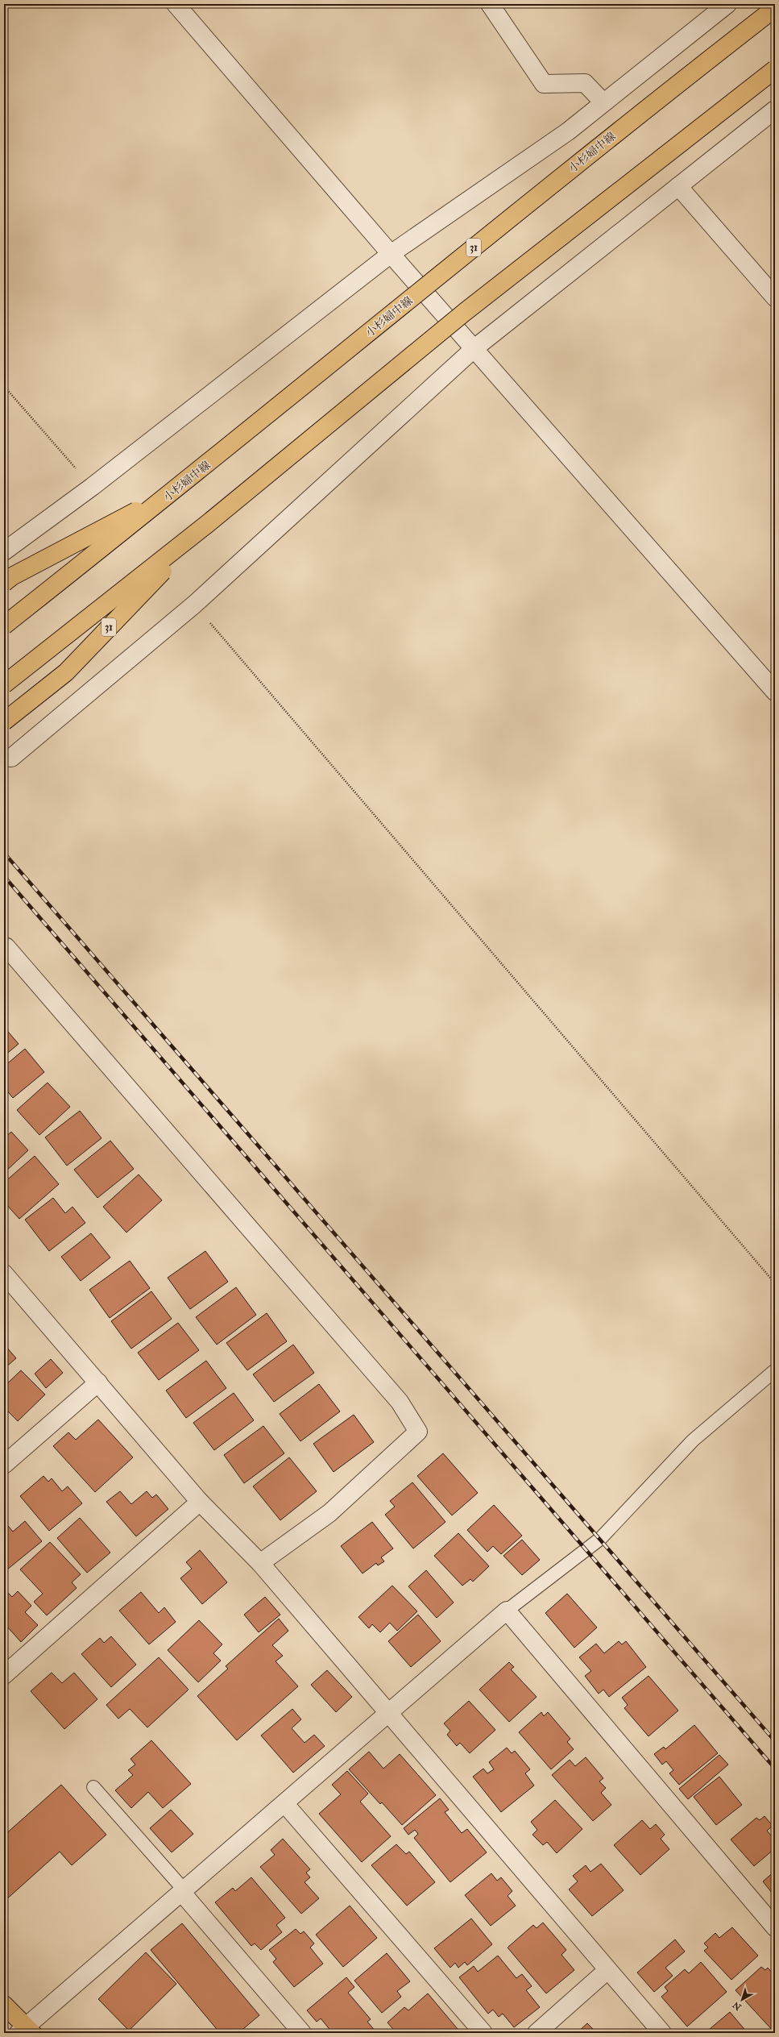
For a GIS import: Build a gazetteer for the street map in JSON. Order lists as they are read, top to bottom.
{
  "streets": {
    "main road": ["小杉婦中線", "31"]
  },
  "crossings": [
    ["小杉婦中線", "31"]
  ],
  "north": "bottom left"
}
